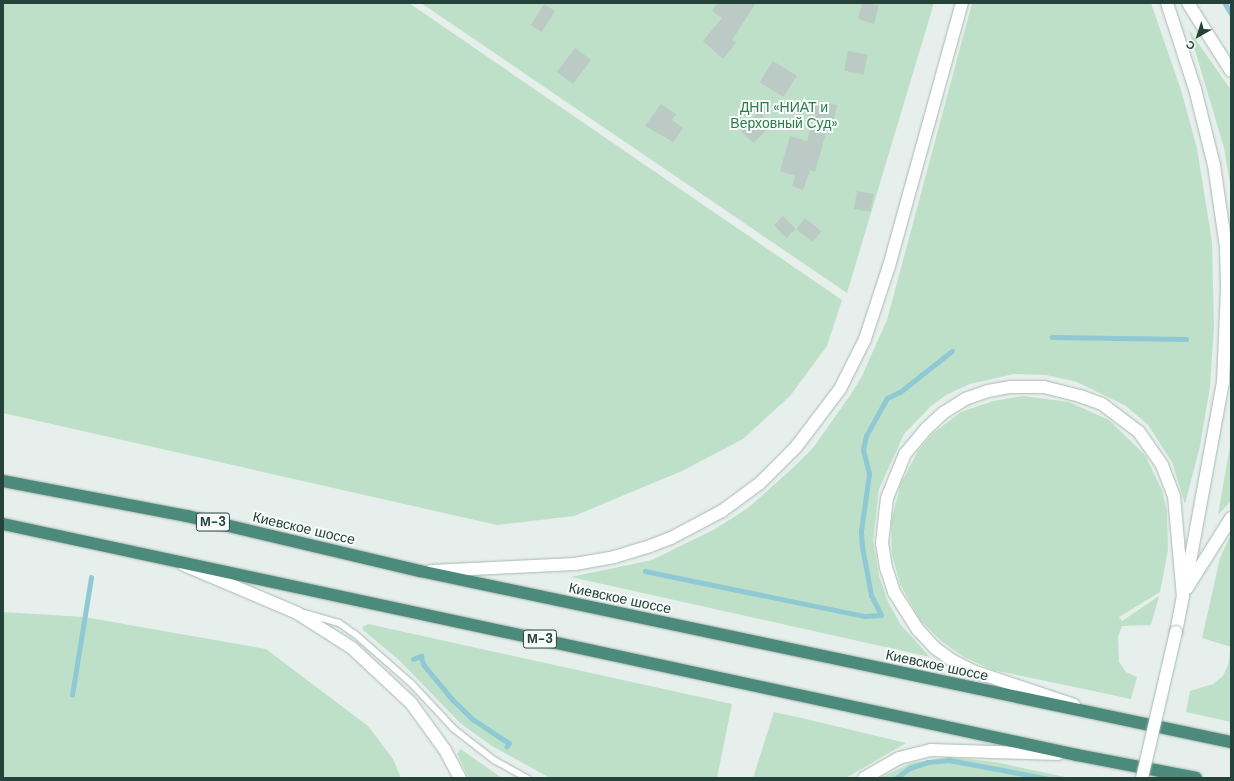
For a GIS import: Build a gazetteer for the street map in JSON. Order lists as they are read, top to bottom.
{
  "streets": {
    "highway": ["М-3", "Киевское шоссе"]
  },
  "parks": ["ДНП «НИАТ и Верховный Суд»"],
  "north": "bottom left"
}
